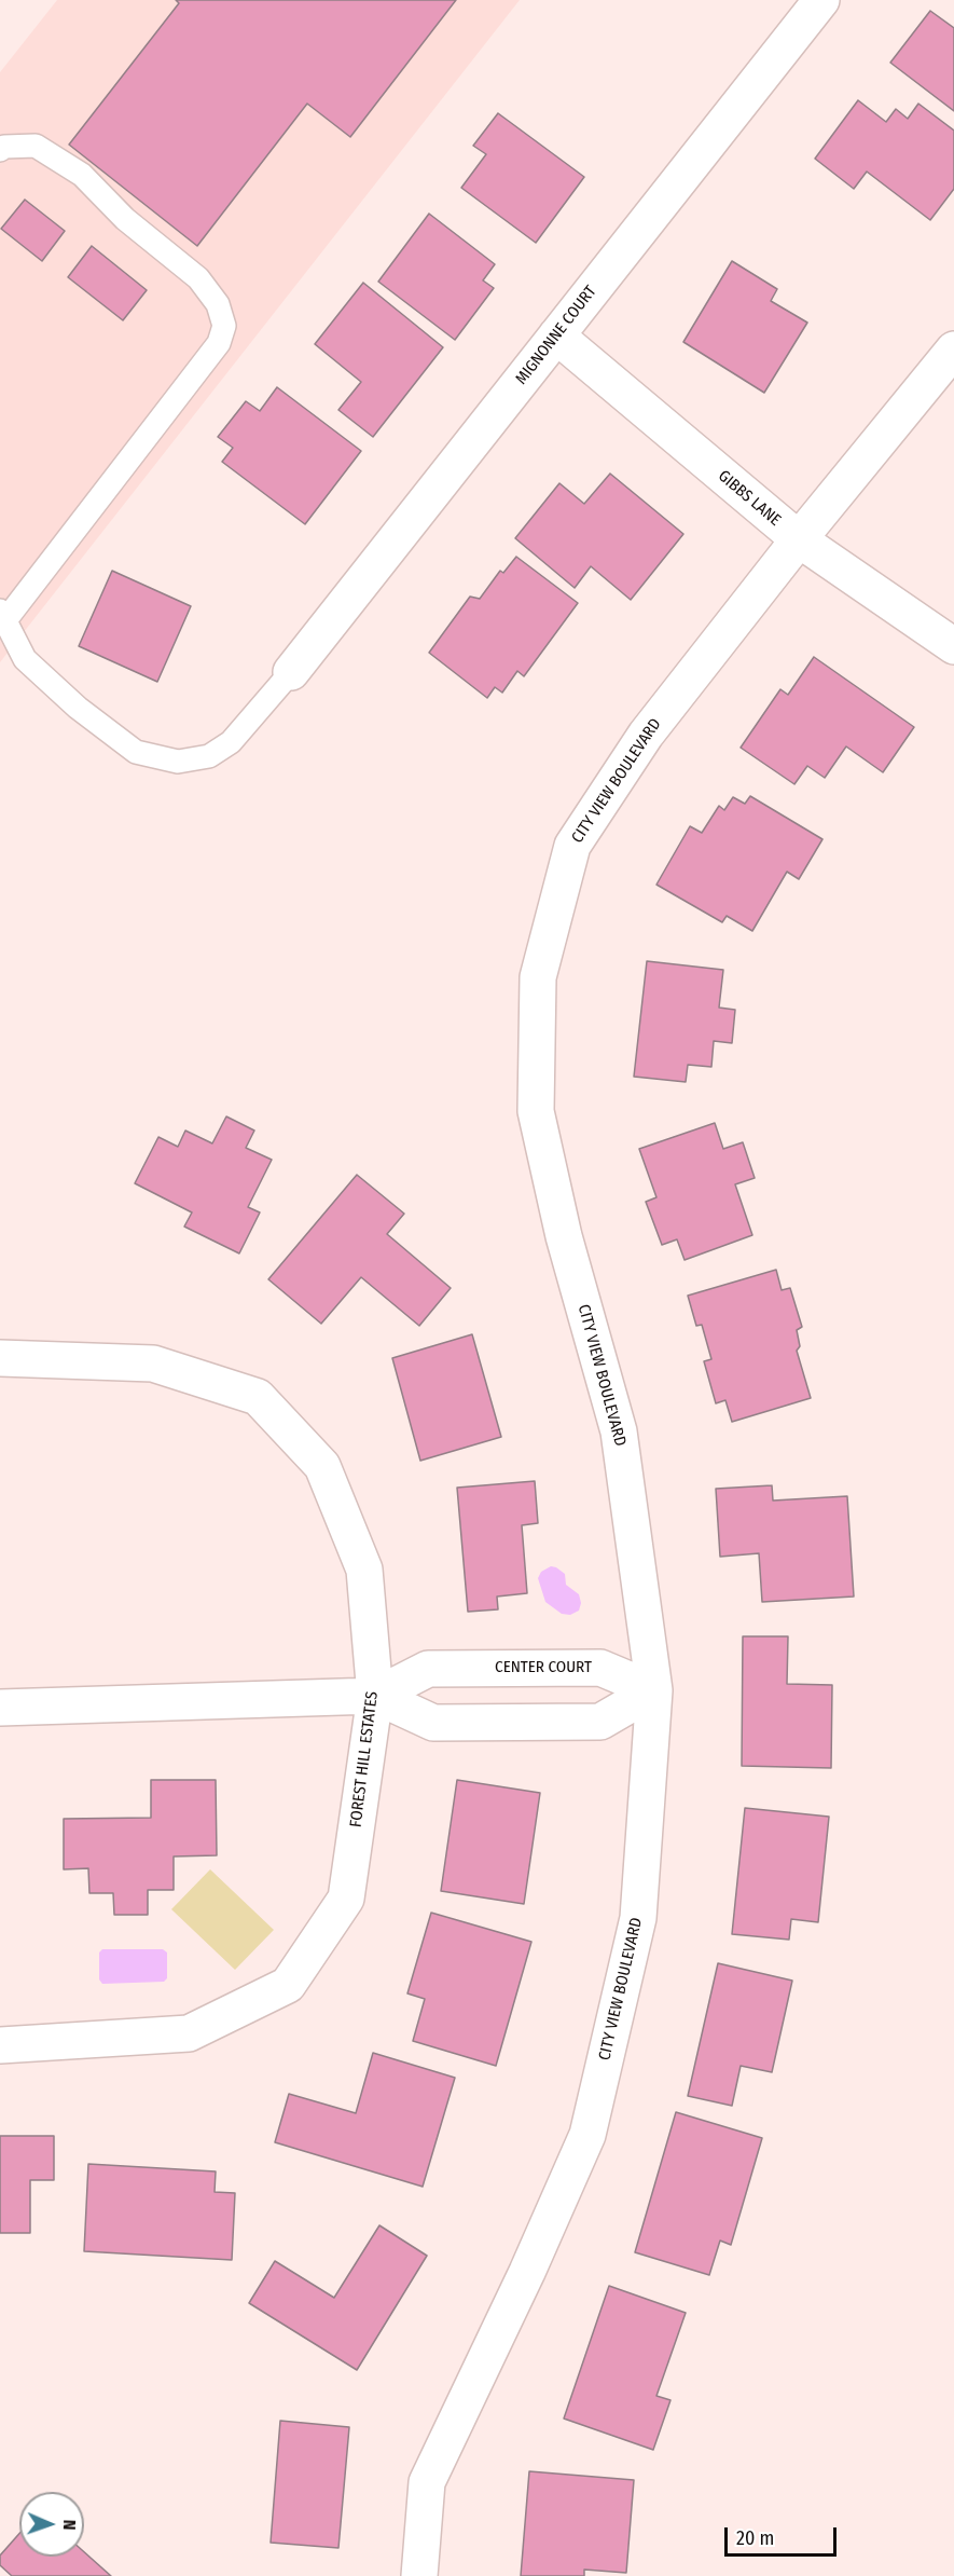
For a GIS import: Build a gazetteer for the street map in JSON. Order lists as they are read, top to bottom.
{
  "streets": {
    "street": [
      "MIGNONNE COURT",
      "GIBBS LANE",
      "CITY VIEW BOULEVARD",
      "CENTER COURT",
      "FOREST HILL ESTATES"
    ]
  },
  "crossings": [
    ["MIGNONNE COURT", "GIBBS LANE"],
    ["GIBBS LANE", "CITY VIEW BOULEVARD"],
    ["CITY VIEW BOULEVARD", "CENTER COURT"],
    ["CENTER COURT", "FOREST HILL ESTATES"]
  ],
  "scale_bar": "20 m",
  "north": "right"
}
